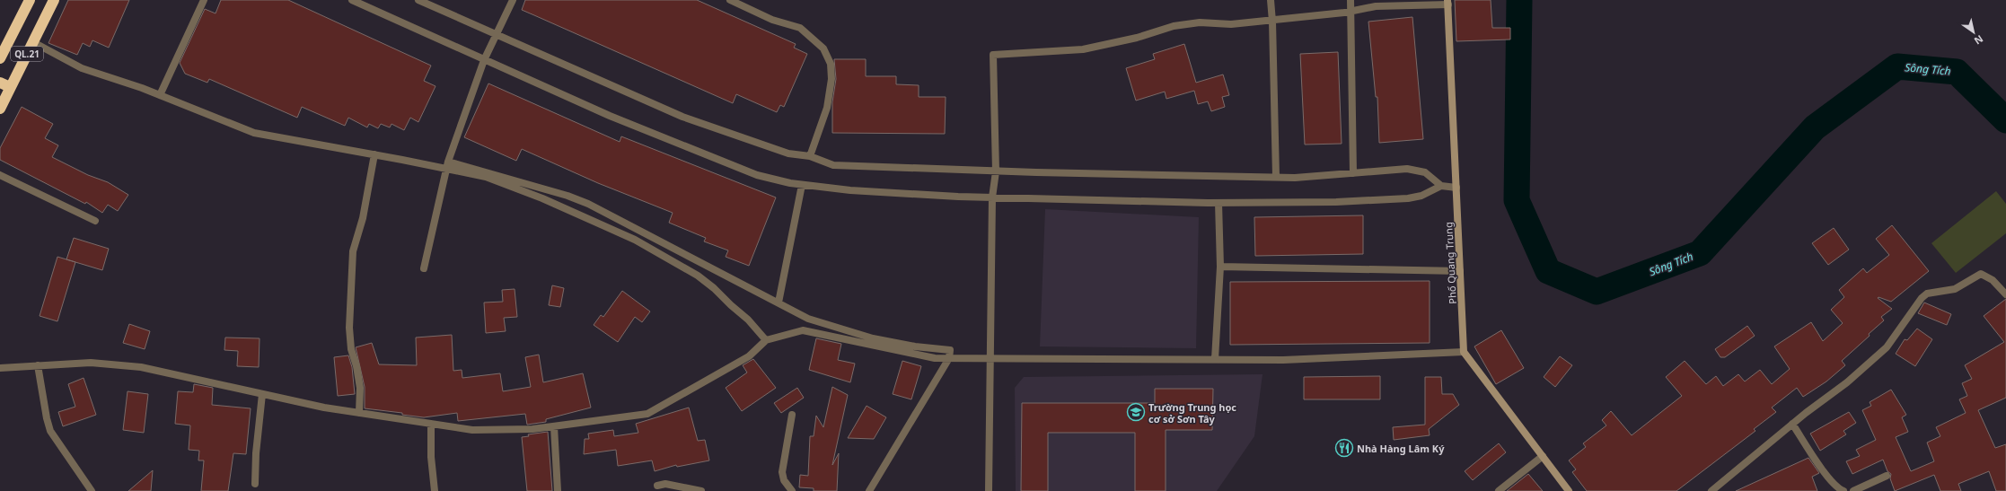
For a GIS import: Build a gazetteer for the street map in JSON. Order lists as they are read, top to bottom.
{
  "streets": {
    "highway": ["QL.21"],
    "street": ["Phố Quang Trung"]
  },
  "water": ["Sông Tích"],
  "places": {
    "school or university": ["Trường Trung học cơ sở Sơn Tây"],
    "restaurant": ["Nhà Hàng Lâm Ký"]
  },
  "north": "bottom right"
}
